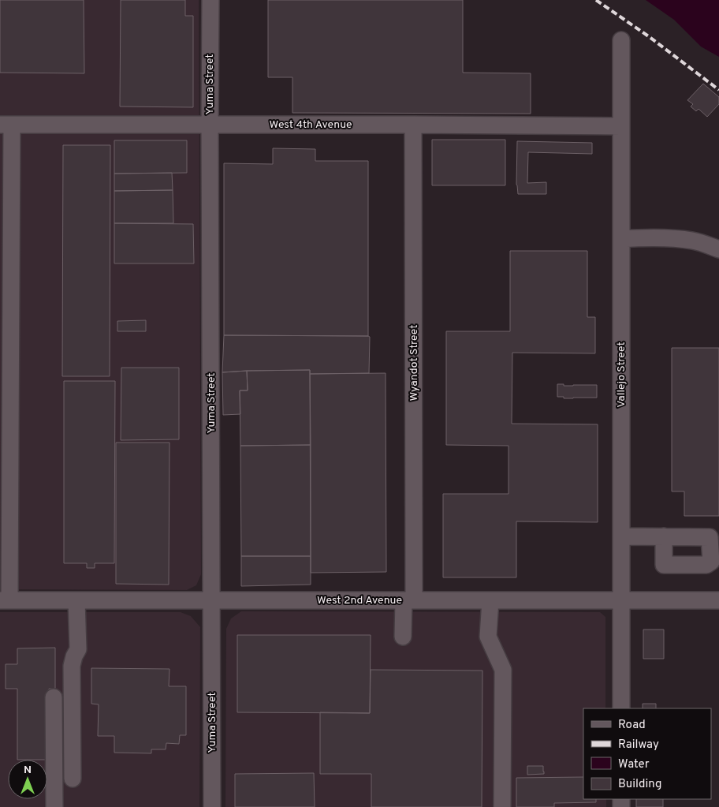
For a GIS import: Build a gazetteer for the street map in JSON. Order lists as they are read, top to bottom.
{
  "streets": {
    "street": [
      "Yuma Street",
      "West 4th Avenue",
      "Wyandot Street",
      "Vallejo Street",
      "West 2nd Avenue"
    ]
  },
  "crossings": [
    ["Yuma Street", "West 4th Avenue"],
    ["Yuma Street", "West 2nd Avenue"],
    ["West 4th Avenue", "Wyandot Street"],
    ["West 4th Avenue", "Vallejo Street"],
    ["Wyandot Street", "West 2nd Avenue"],
    ["Vallejo Street", "West 2nd Avenue"]
  ],
  "legend": [
    "Road",
    "Railway",
    "Water",
    "Building"
  ],
  "north": "top"
}
